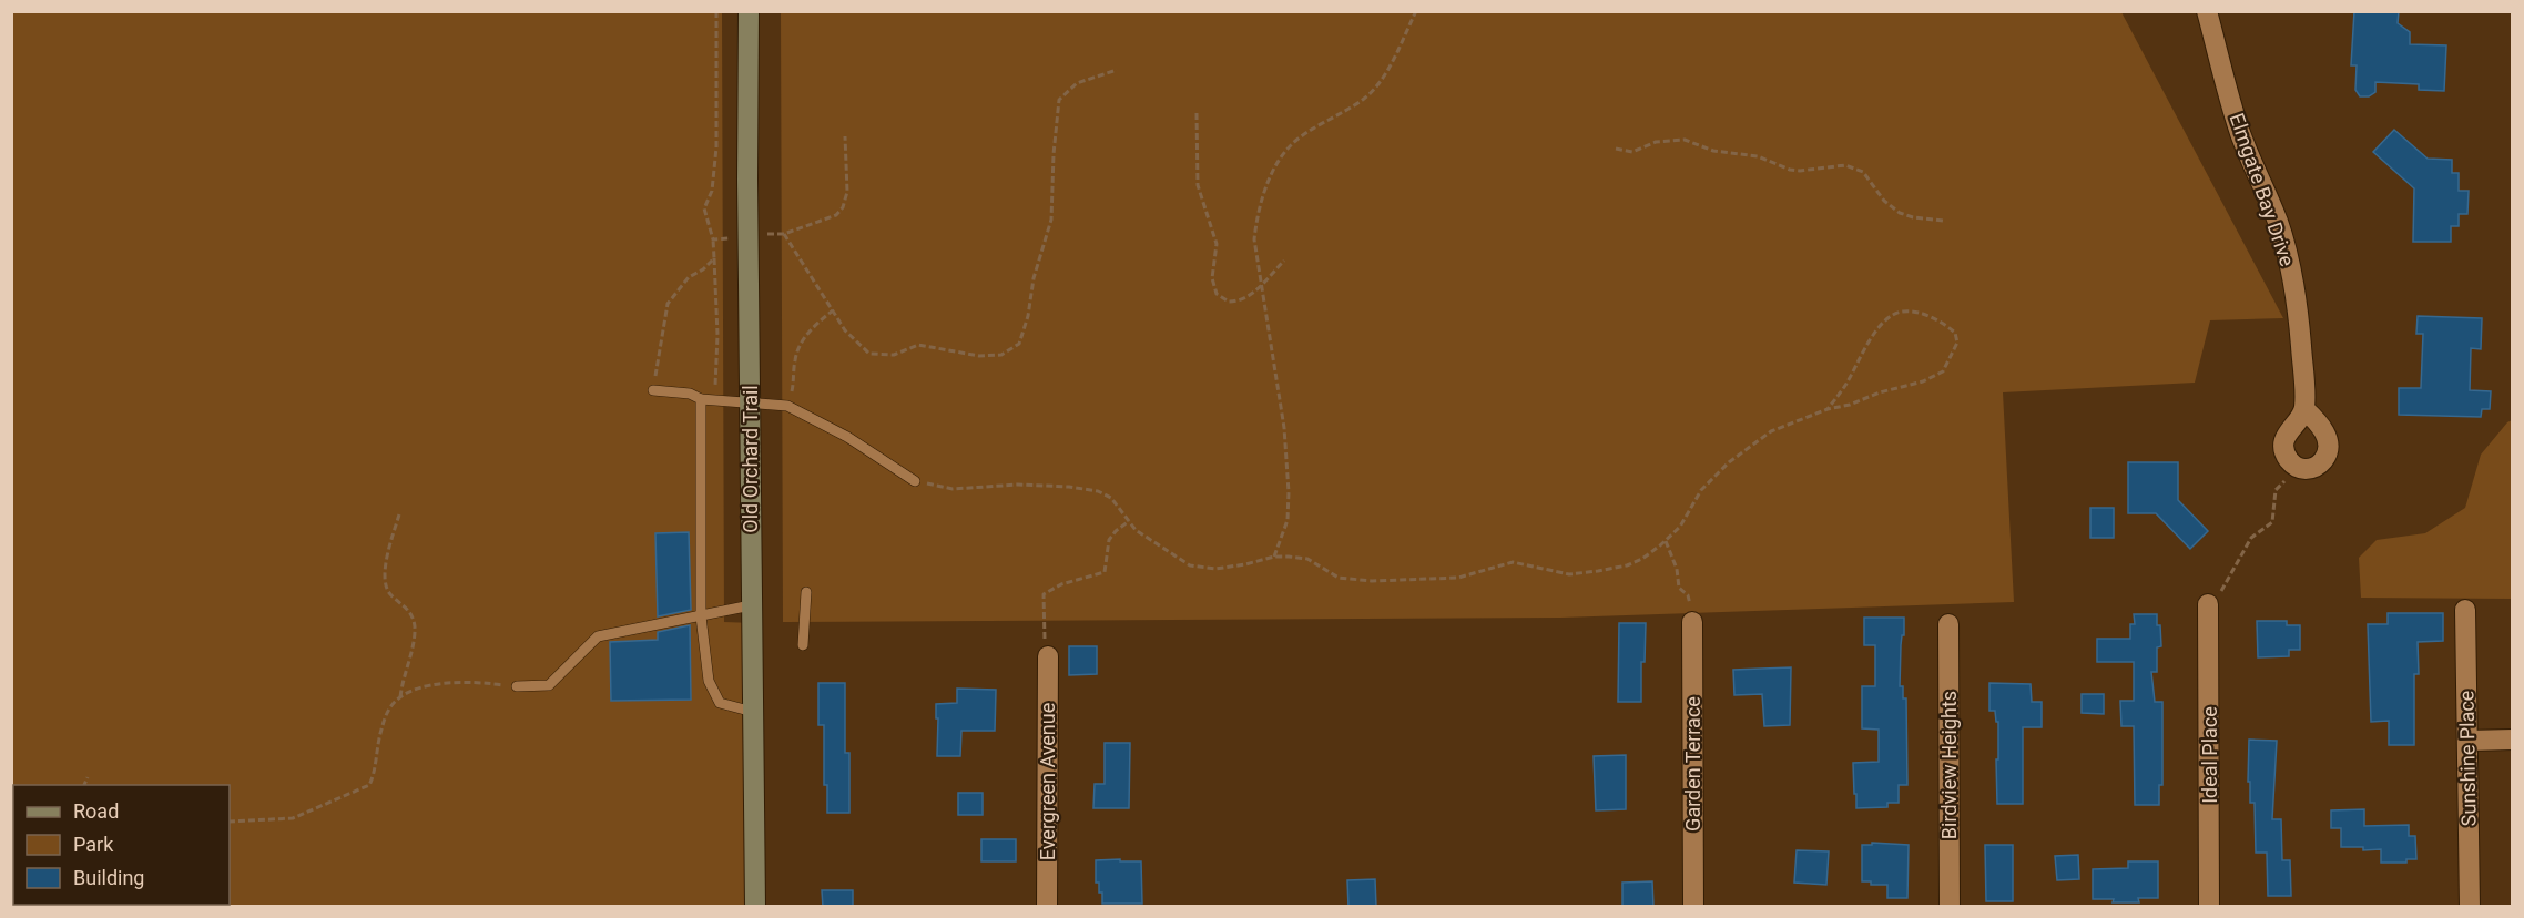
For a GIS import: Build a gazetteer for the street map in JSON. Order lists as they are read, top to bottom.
{
  "streets": {
    "street": [
      "Elmgate Bay Drive",
      "Old Orchard Trail",
      "Ideal Place",
      "Sunshine Place",
      "Garden Terrace",
      "Birdview Heights",
      "Evergreen Avenue"
    ]
  },
  "legend": ["Road", "Park", "Building"]
}
